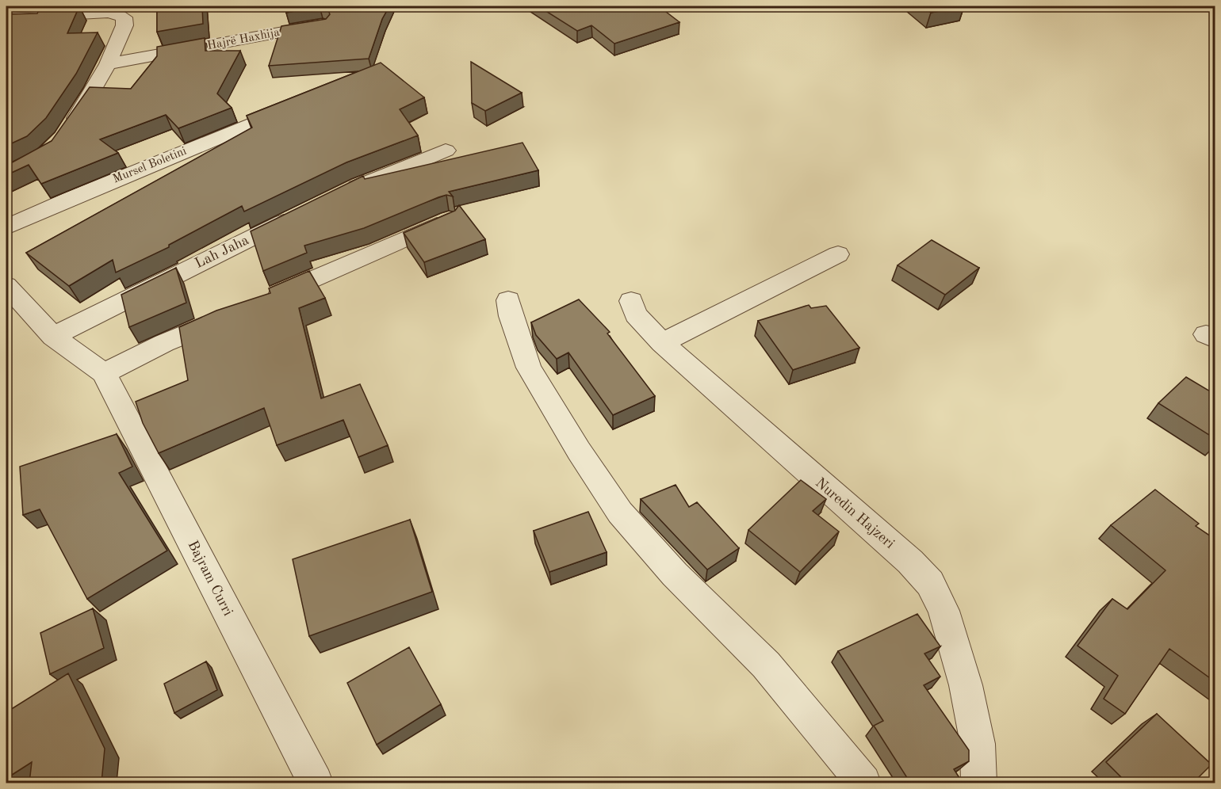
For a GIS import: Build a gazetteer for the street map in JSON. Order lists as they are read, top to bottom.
{
  "streets": {
    "street": [
      "Hajrë Haxhija",
      "Mursel Boletini",
      "Lah Jaha",
      "Nuredin Hajzeri",
      "Bajram Curri"
    ]
  },
  "crossings": [
    ["Lah Jaha", "Bajram Curri"]
  ]
}
